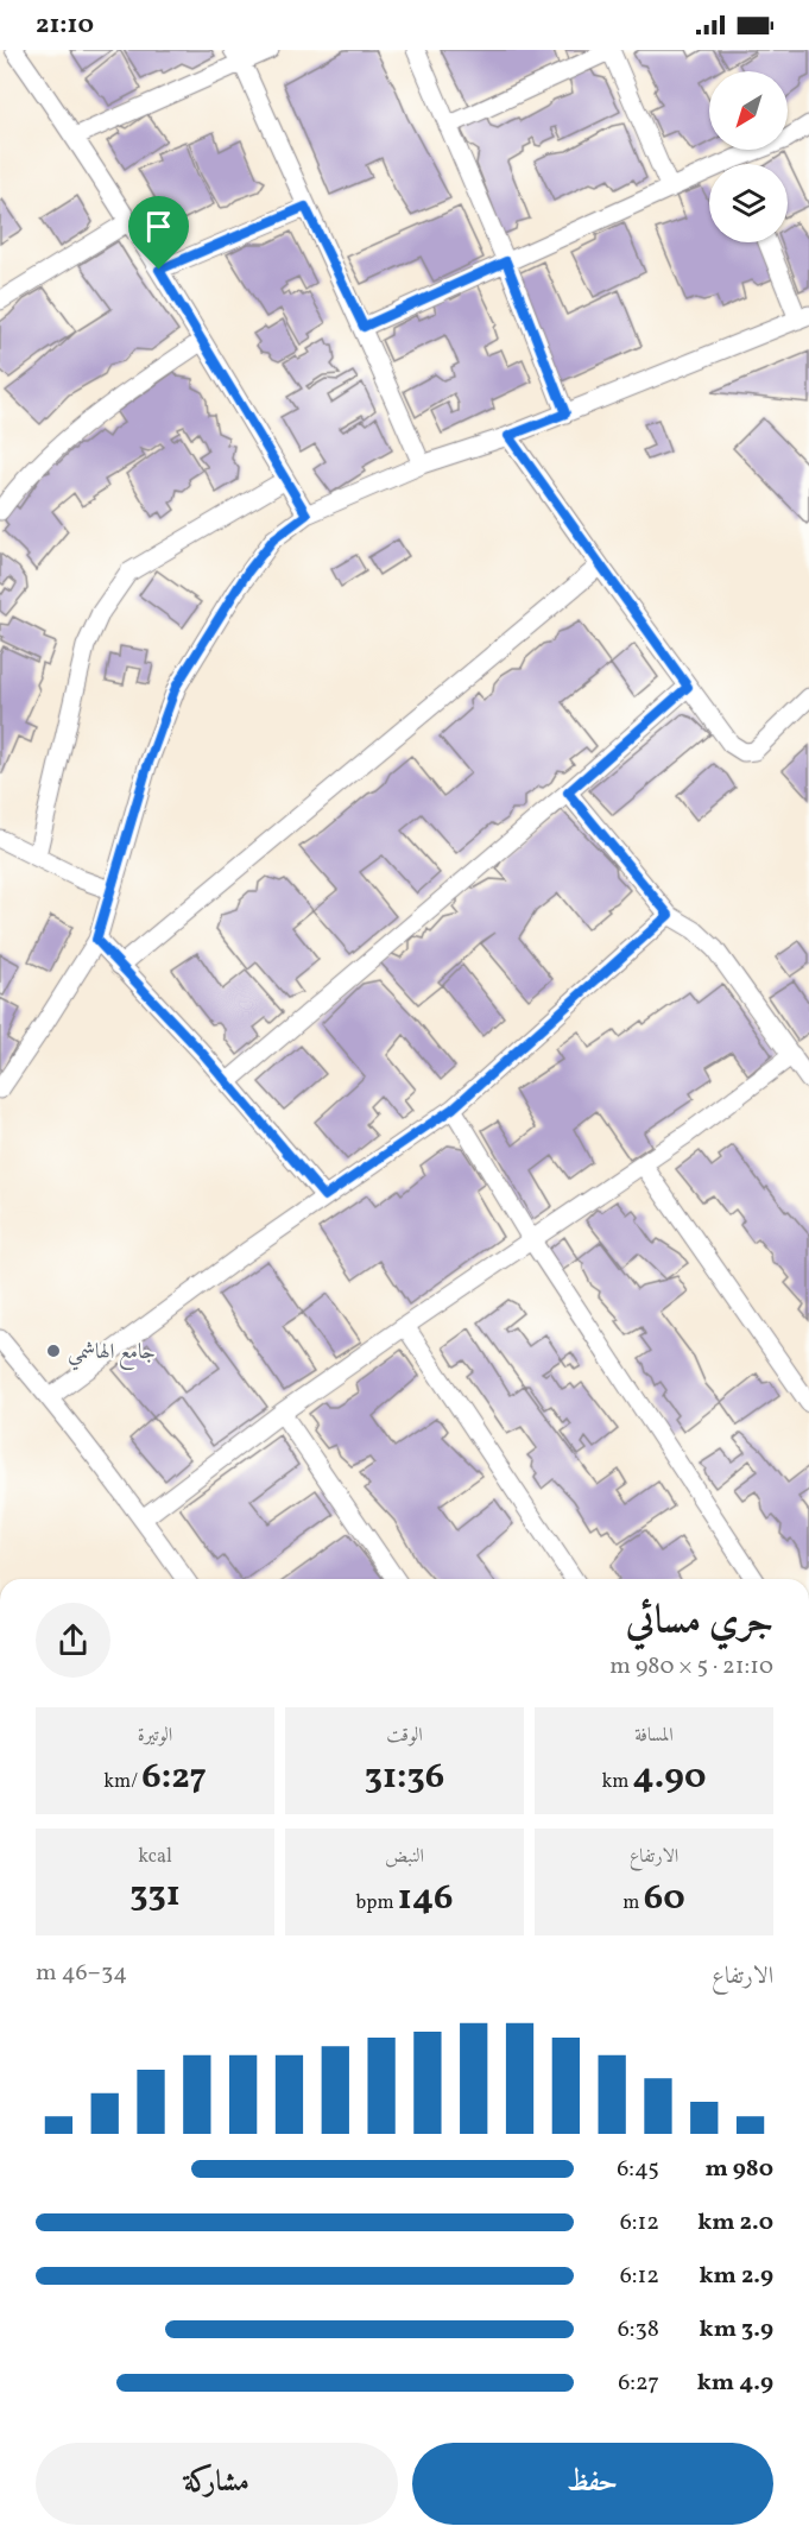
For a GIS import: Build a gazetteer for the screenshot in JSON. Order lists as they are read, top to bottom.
{
  "places": ["جامع الهاشمي"],
  "north": "bottom left",
  "page": {
    "status": "21:10",
    "heading": ["جري مسائي", "21:10 · 5 × 980 m"],
    "stats": [
      ["المسافة", "4.90 km"],
      ["الوقت", "31:36"],
      ["الوتيرة", "6:27 /km"],
      ["الارتفاع", "60 m"],
      ["النبض", "146 bpm"],
      ["kcal", "331"]
    ],
    "chart": ["الارتفاع", "34–46 m"],
    "list": [
      {
        "name": "980 m",
        "note": "6:45"
      },
      {
        "name": "2.0 km",
        "note": "6:12"
      },
      {
        "name": "2.9 km",
        "note": "6:12"
      },
      {
        "name": "3.9 km",
        "note": "6:38"
      },
      {
        "name": "4.9 km",
        "note": "6:27"
      }
    ],
    "buttons": ["حفظ", "مشاركة"]
  }
}
